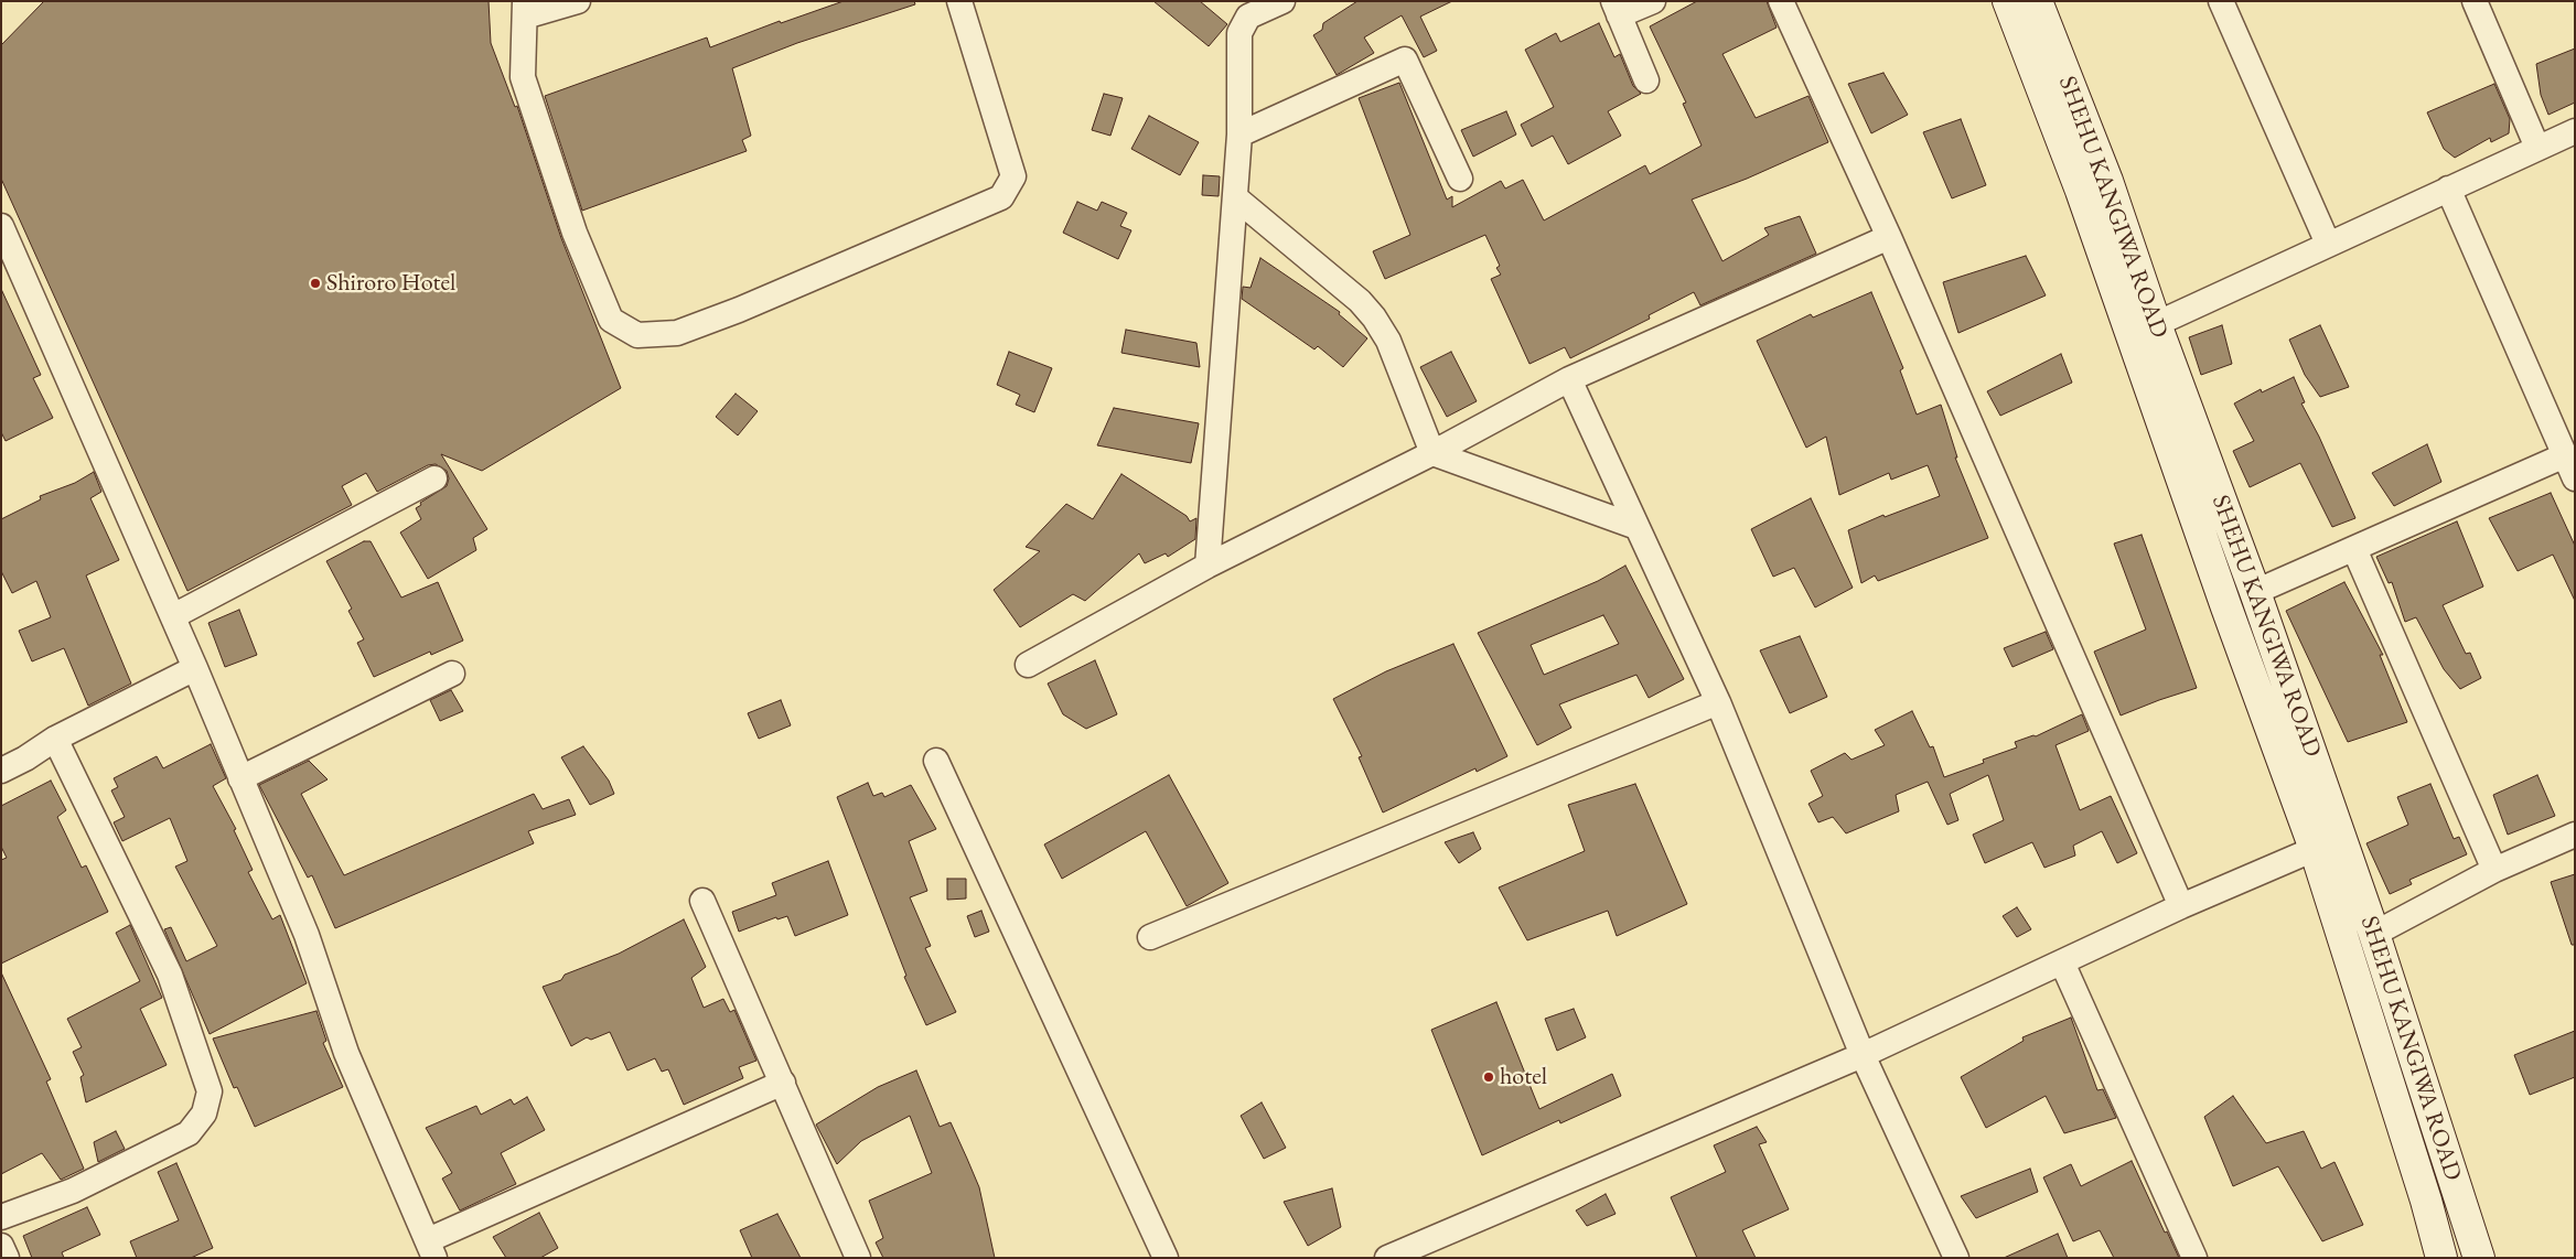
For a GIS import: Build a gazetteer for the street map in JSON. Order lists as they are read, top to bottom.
{
  "streets": {
    "main road": ["SHEHU KANGIWA ROAD"]
  },
  "places": ["Shiroro Hotel", "hotel"]
}
